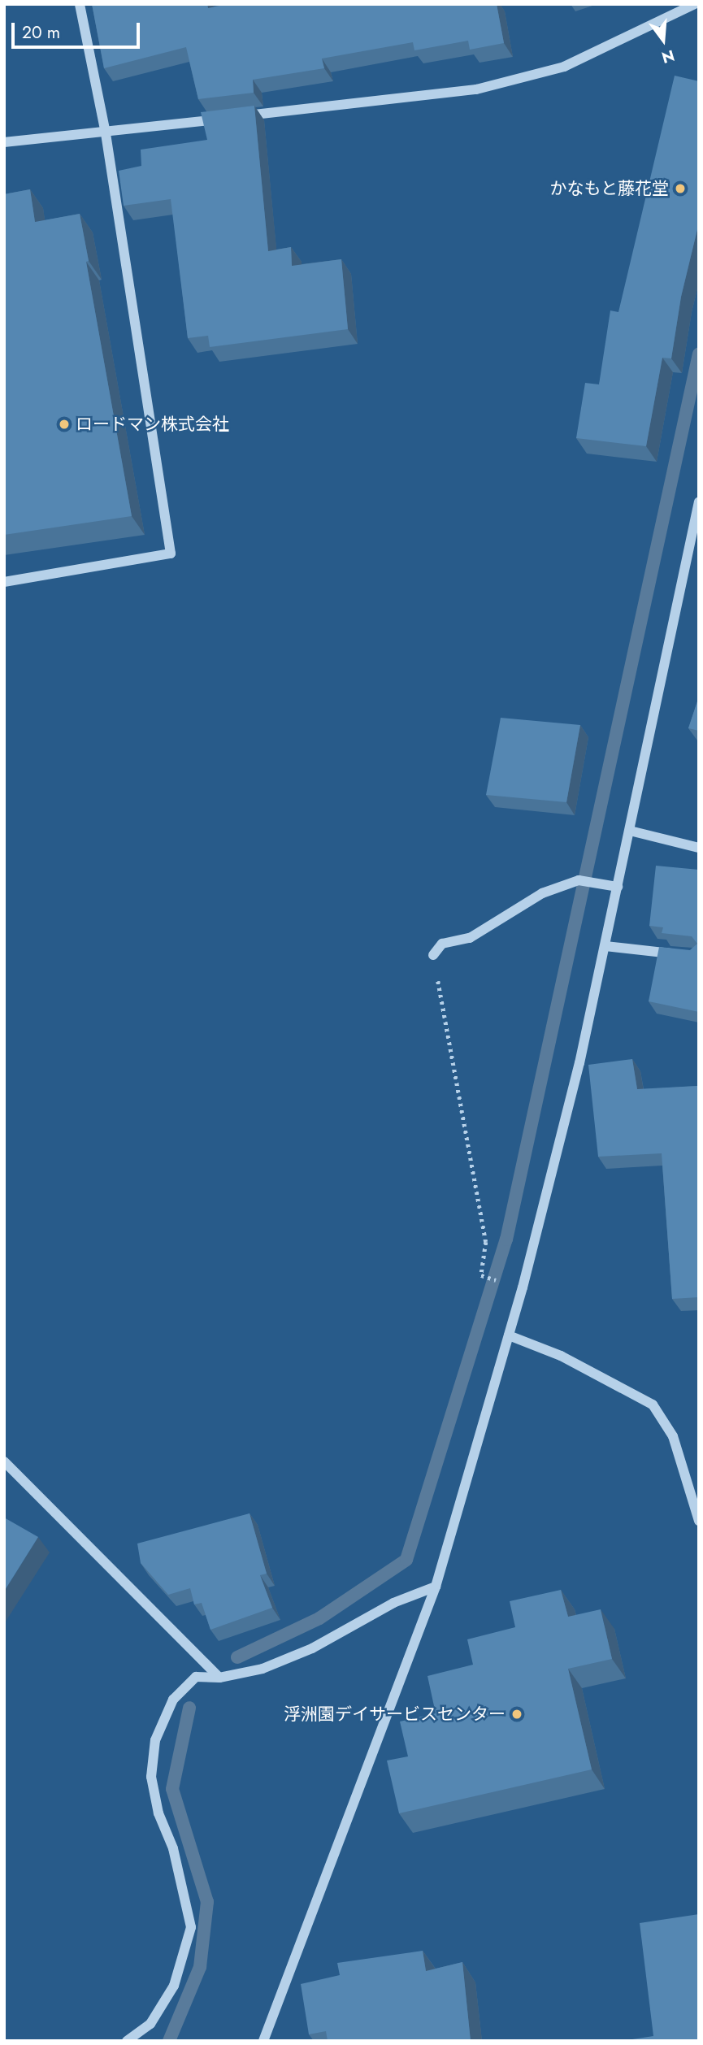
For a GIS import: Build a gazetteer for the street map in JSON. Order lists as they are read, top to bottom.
{
  "places": ["かなもと藤花堂", "ロードマン株式会社", "浮洲園デイサービスセンター"],
  "scale_bar": "20 m",
  "north": "bottom"
}
